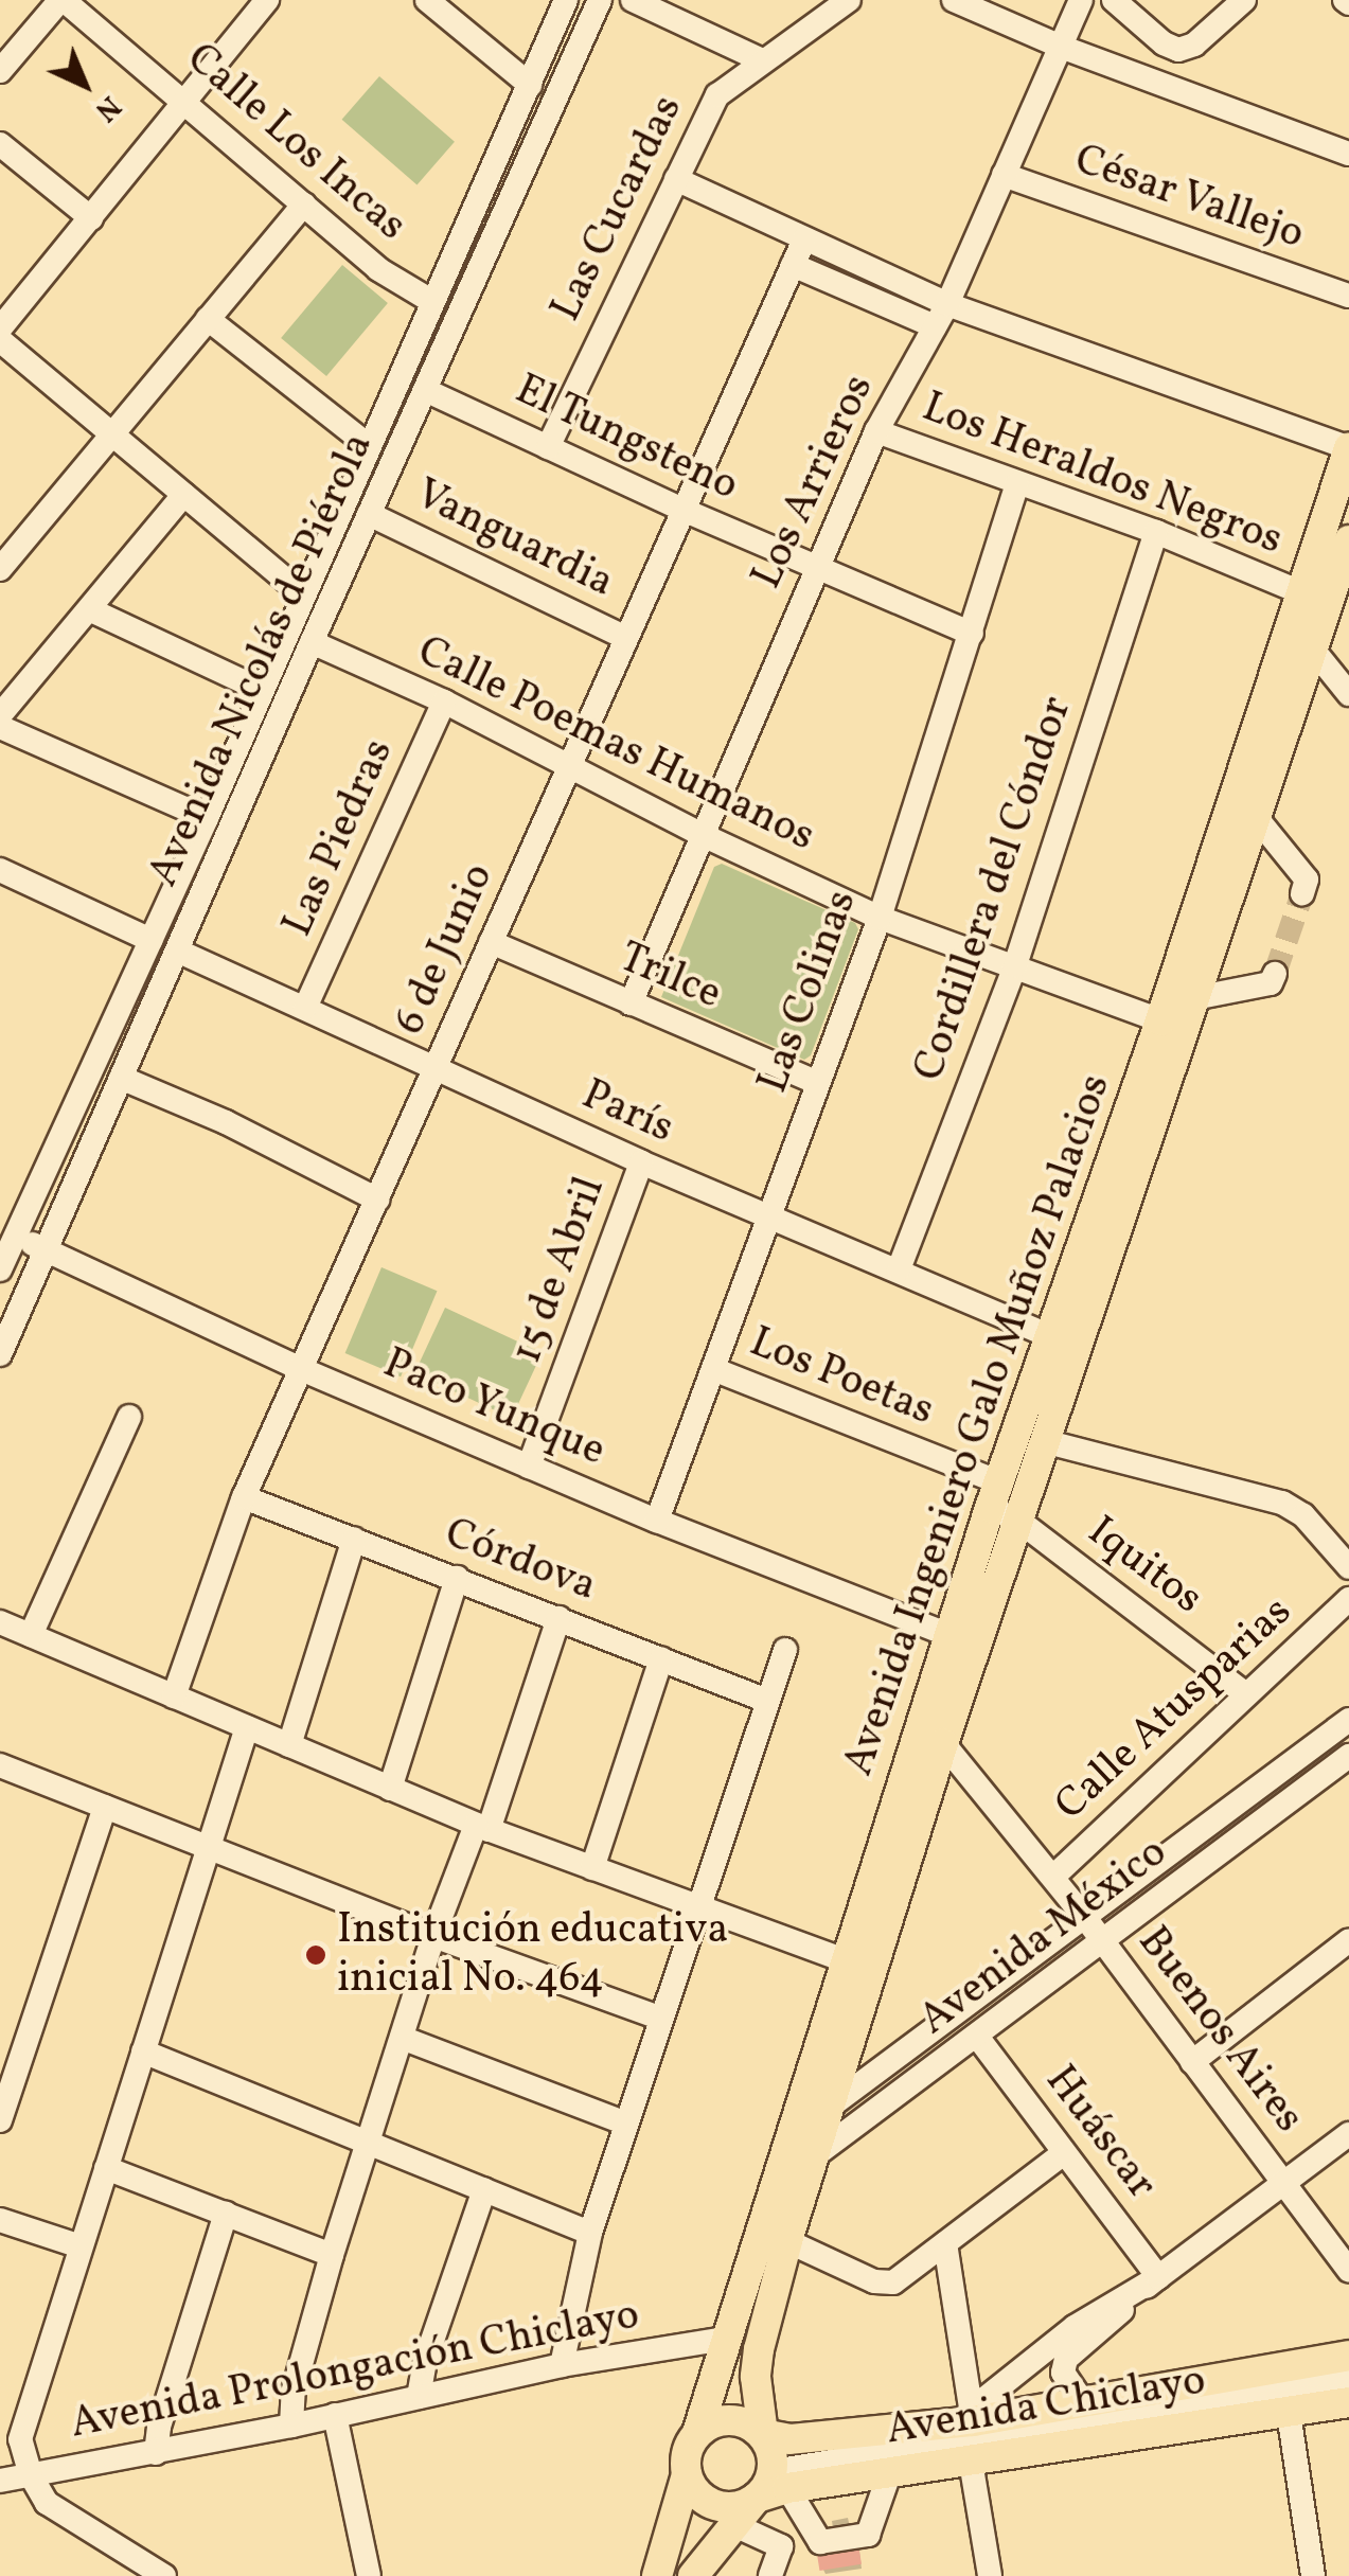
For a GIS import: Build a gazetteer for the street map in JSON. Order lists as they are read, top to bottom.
{
  "streets": {
    "main road": ["Avenida Ingeniero Galo Muñoz Palacios", "Avenida Chiclayo"],
    "street": [
      "Calle Los Incas",
      "César Vallejo",
      "Las Cucardas",
      "El Tungsteno",
      "Los Heraldos Negros",
      "Los Arrieros",
      "Vanguardia",
      "Avenida Nicolás de Piérola",
      "Calle Poemas Humanos",
      "Las Piedras",
      "Cordillera del Cóndor",
      "6 de Junio",
      "Trilce",
      "Las Colinas",
      "París",
      "15 de Abril",
      "Los Poetas",
      "Paco Yunque",
      "Córdova",
      "Iquitos",
      "Calle Atusparias",
      "Avenida México",
      "Buenos Aires",
      "Huáscar",
      "Avenida Prolongación Chiclayo"
    ]
  },
  "crossings": [
    ["Calle Los Incas", "Avenida Nicolás de Piérola"],
    ["César Vallejo", "Los Arrieros"],
    ["Las Cucardas", "El Tungsteno"],
    ["El Tungsteno", "Los Arrieros"],
    ["El Tungsteno", "Avenida Nicolás de Piérola"],
    ["El Tungsteno", "6 de Junio"],
    ["El Tungsteno", "Las Colinas"],
    ["Los Heraldos Negros", "Los Arrieros"],
    ["Los Heraldos Negros", "Cordillera del Cóndor"],
    ["Los Heraldos Negros", "Las Colinas"],
    ["Los Heraldos Negros", "Avenida Ingeniero Galo Muñoz Palacios"],
    ["Los Arrieros", "Calle Poemas Humanos"],
    ["Los Arrieros", "Trilce"],
    ["Vanguardia", "Avenida Nicolás de Piérola"],
    ["Vanguardia", "6 de Junio"],
    ["Avenida Nicolás de Piérola", "Calle Poemas Humanos"],
    ["Avenida Nicolás de Piérola", "París"],
    ["Avenida Nicolás de Piérola", "Paco Yunque"],
    ["Calle Poemas Humanos", "Las Piedras"],
    ["Calle Poemas Humanos", "Cordillera del Cóndor"],
    ["Calle Poemas Humanos", "6 de Junio"],
    ["Calle Poemas Humanos", "Las Colinas"],
    ["Calle Poemas Humanos", "Avenida Ingeniero Galo Muñoz Palacios"],
    ["Las Piedras", "París"],
    ["Cordillera del Cóndor", "París"],
    ["6 de Junio", "Trilce"],
    ["6 de Junio", "París"],
    ["6 de Junio", "Paco Yunque"],
    ["6 de Junio", "Córdova"],
    ["Trilce", "Las Colinas"],
    ["Las Colinas", "París"],
    ["Las Colinas", "Los Poetas"],
    ["Las Colinas", "Paco Yunque"],
    ["París", "15 de Abril"],
    ["París", "Avenida Ingeniero Galo Muñoz Palacios"],
    ["15 de Abril", "Paco Yunque"],
    ["Los Poetas", "Avenida Ingeniero Galo Muñoz Palacios"],
    ["Los Poetas", "Iquitos"],
    ["Paco Yunque", "Avenida Ingeniero Galo Muñoz Palacios"],
    ["Avenida Ingeniero Galo Muñoz Palacios", "Iquitos"],
    ["Avenida Ingeniero Galo Muñoz Palacios", "Avenida México"],
    ["Avenida Ingeniero Galo Muñoz Palacios", "Buenos Aires"],
    ["Avenida Ingeniero Galo Muñoz Palacios", "Avenida Prolongación Chiclayo"],
    ["Avenida Ingeniero Galo Muñoz Palacios", "Avenida Chiclayo"],
    ["Iquitos", "Calle Atusparias"],
    ["Calle Atusparias", "Buenos Aires"],
    ["Avenida México", "Buenos Aires"],
    ["Avenida México", "Huáscar"]
  ],
  "places": ["Institución educativa inicial No. 464"],
  "north": "bottom right"
}
